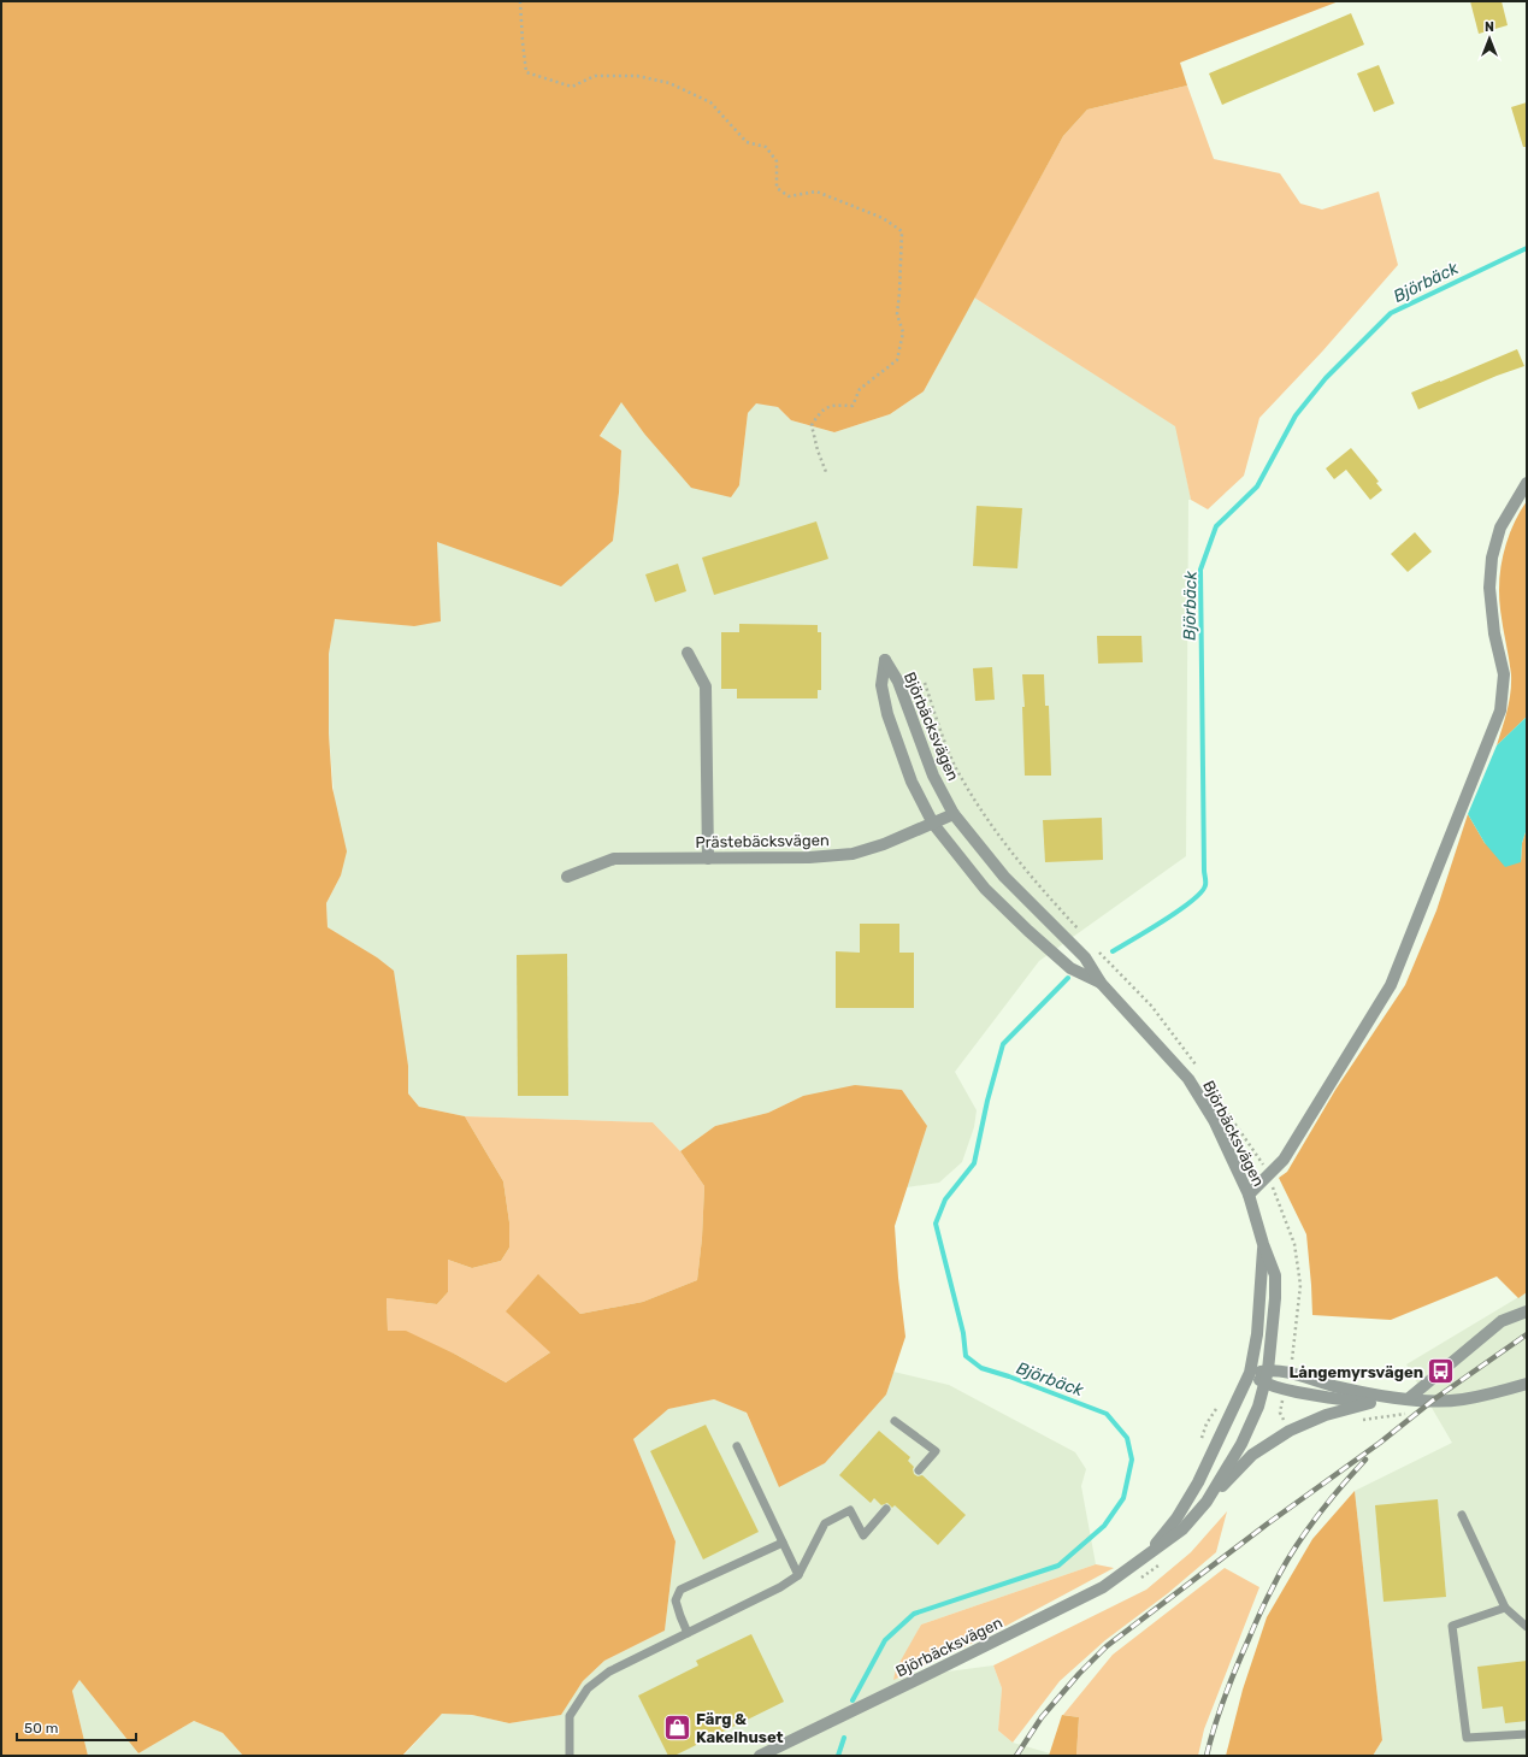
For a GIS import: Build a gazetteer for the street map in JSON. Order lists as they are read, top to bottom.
{
  "streets": {
    "street": ["Björbäcksvägen", "Prästebäcksvägen"]
  },
  "crossings": [
    ["Björbäcksvägen", "Prästebäcksvägen"]
  ],
  "water": ["Björbäck"],
  "places": {
    "bus stop": ["Långemyrsvägen"],
    "shop": ["Färg & Kakelhuset"]
  },
  "scale_bar": "50 m",
  "north": "top"
}
